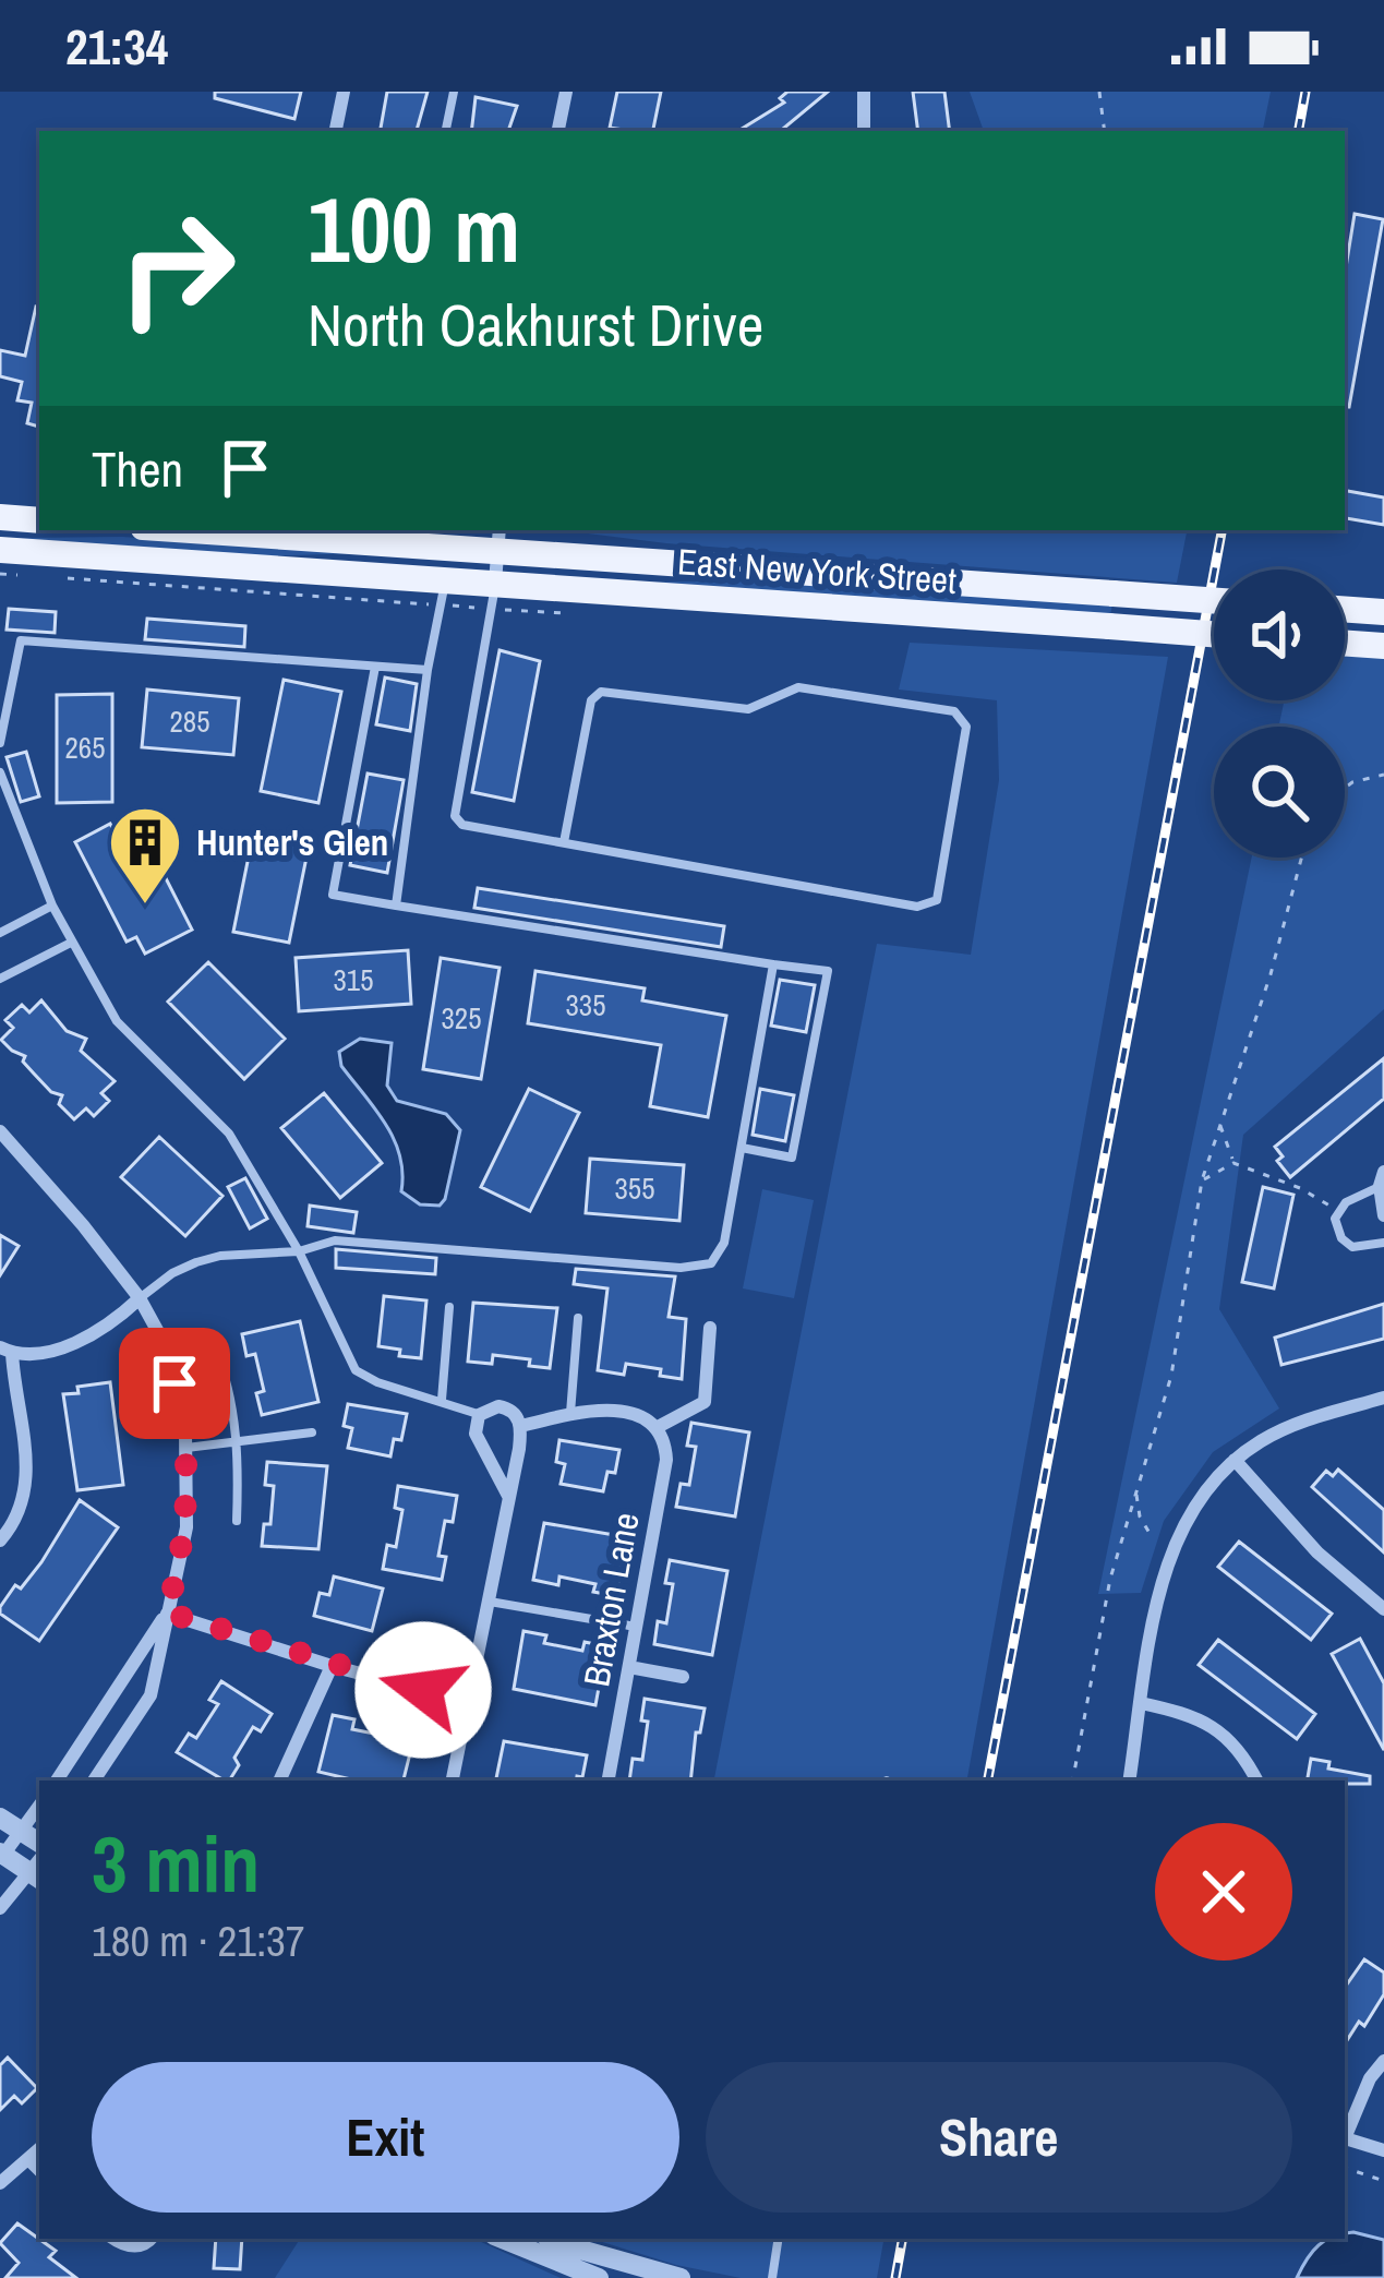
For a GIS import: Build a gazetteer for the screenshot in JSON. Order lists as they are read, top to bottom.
{
  "streets": {
    "main road": ["East New York Street"],
    "street": ["Braxton Lane"]
  },
  "places": {
    "building": ["Hunter's Glen"]
  },
  "house_numbers": [
    "285",
    "265",
    "315",
    "335",
    "325",
    "355"
  ],
  "page": {
    "status": "21:34",
    "turn": ["100 m", "North Oakhurst Drive"],
    "then": "Then",
    "heading": ["3 min", "180 m · 21:37"],
    "buttons": ["Exit", "Share"]
  }
}
